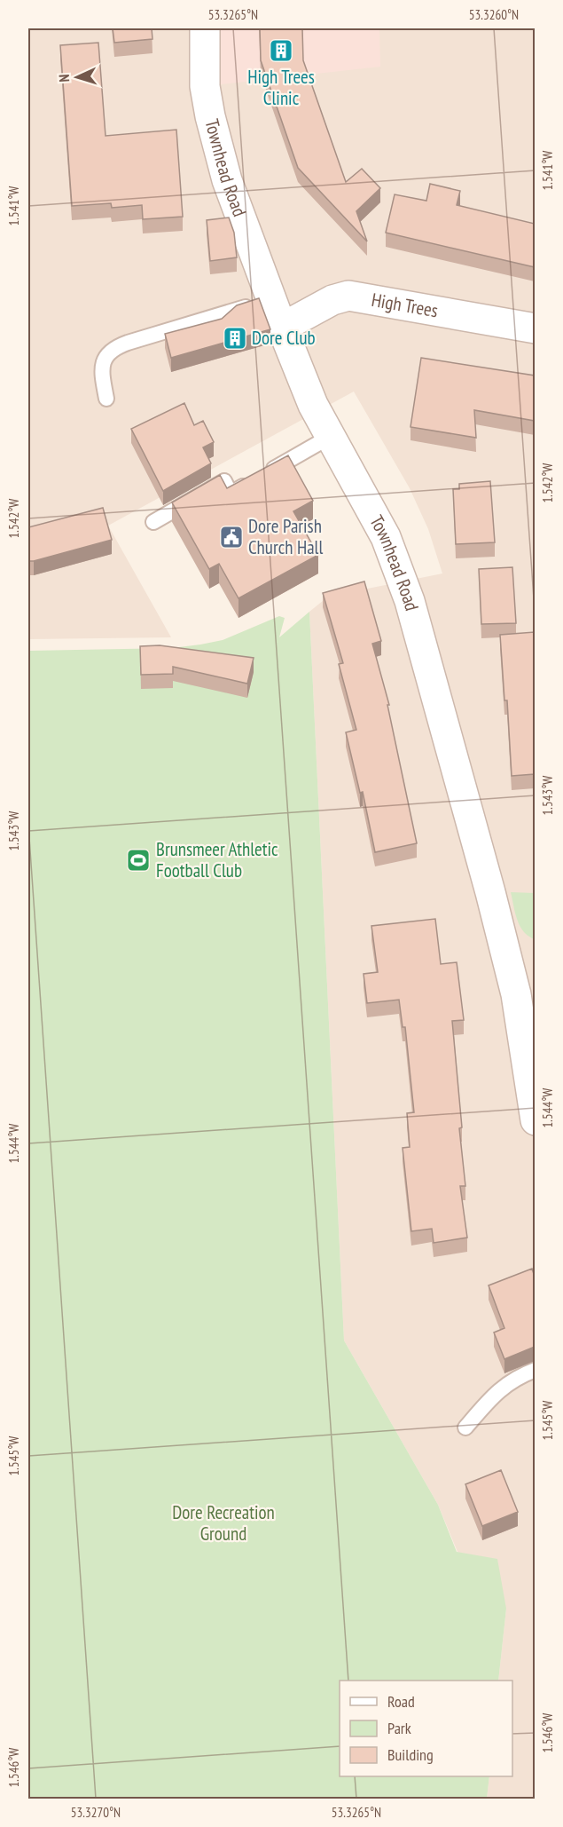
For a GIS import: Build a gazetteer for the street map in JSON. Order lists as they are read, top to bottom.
{
  "streets": {
    "street": ["Townhead Road", "High Trees"]
  },
  "crossings": [
    ["Townhead Road", "High Trees"]
  ],
  "parks": ["Dore Recreation Ground"],
  "places": {
    "building": ["High Trees Clinic", "Dore Club"],
    "public building": ["Dore Parish Church Hall"],
    "sports": ["Brunsmeer Athletic Football Club"]
  },
  "legend": ["Road", "Park", "Building"],
  "north": "left",
  "coordinates": [
    "53.3265°N",
    "53.3260°N",
    "1.541°W",
    "1.542°W",
    "1.543°W",
    "1.544°W",
    "1.545°W",
    "1.546°W",
    "53.3270°N"
  ]
}
